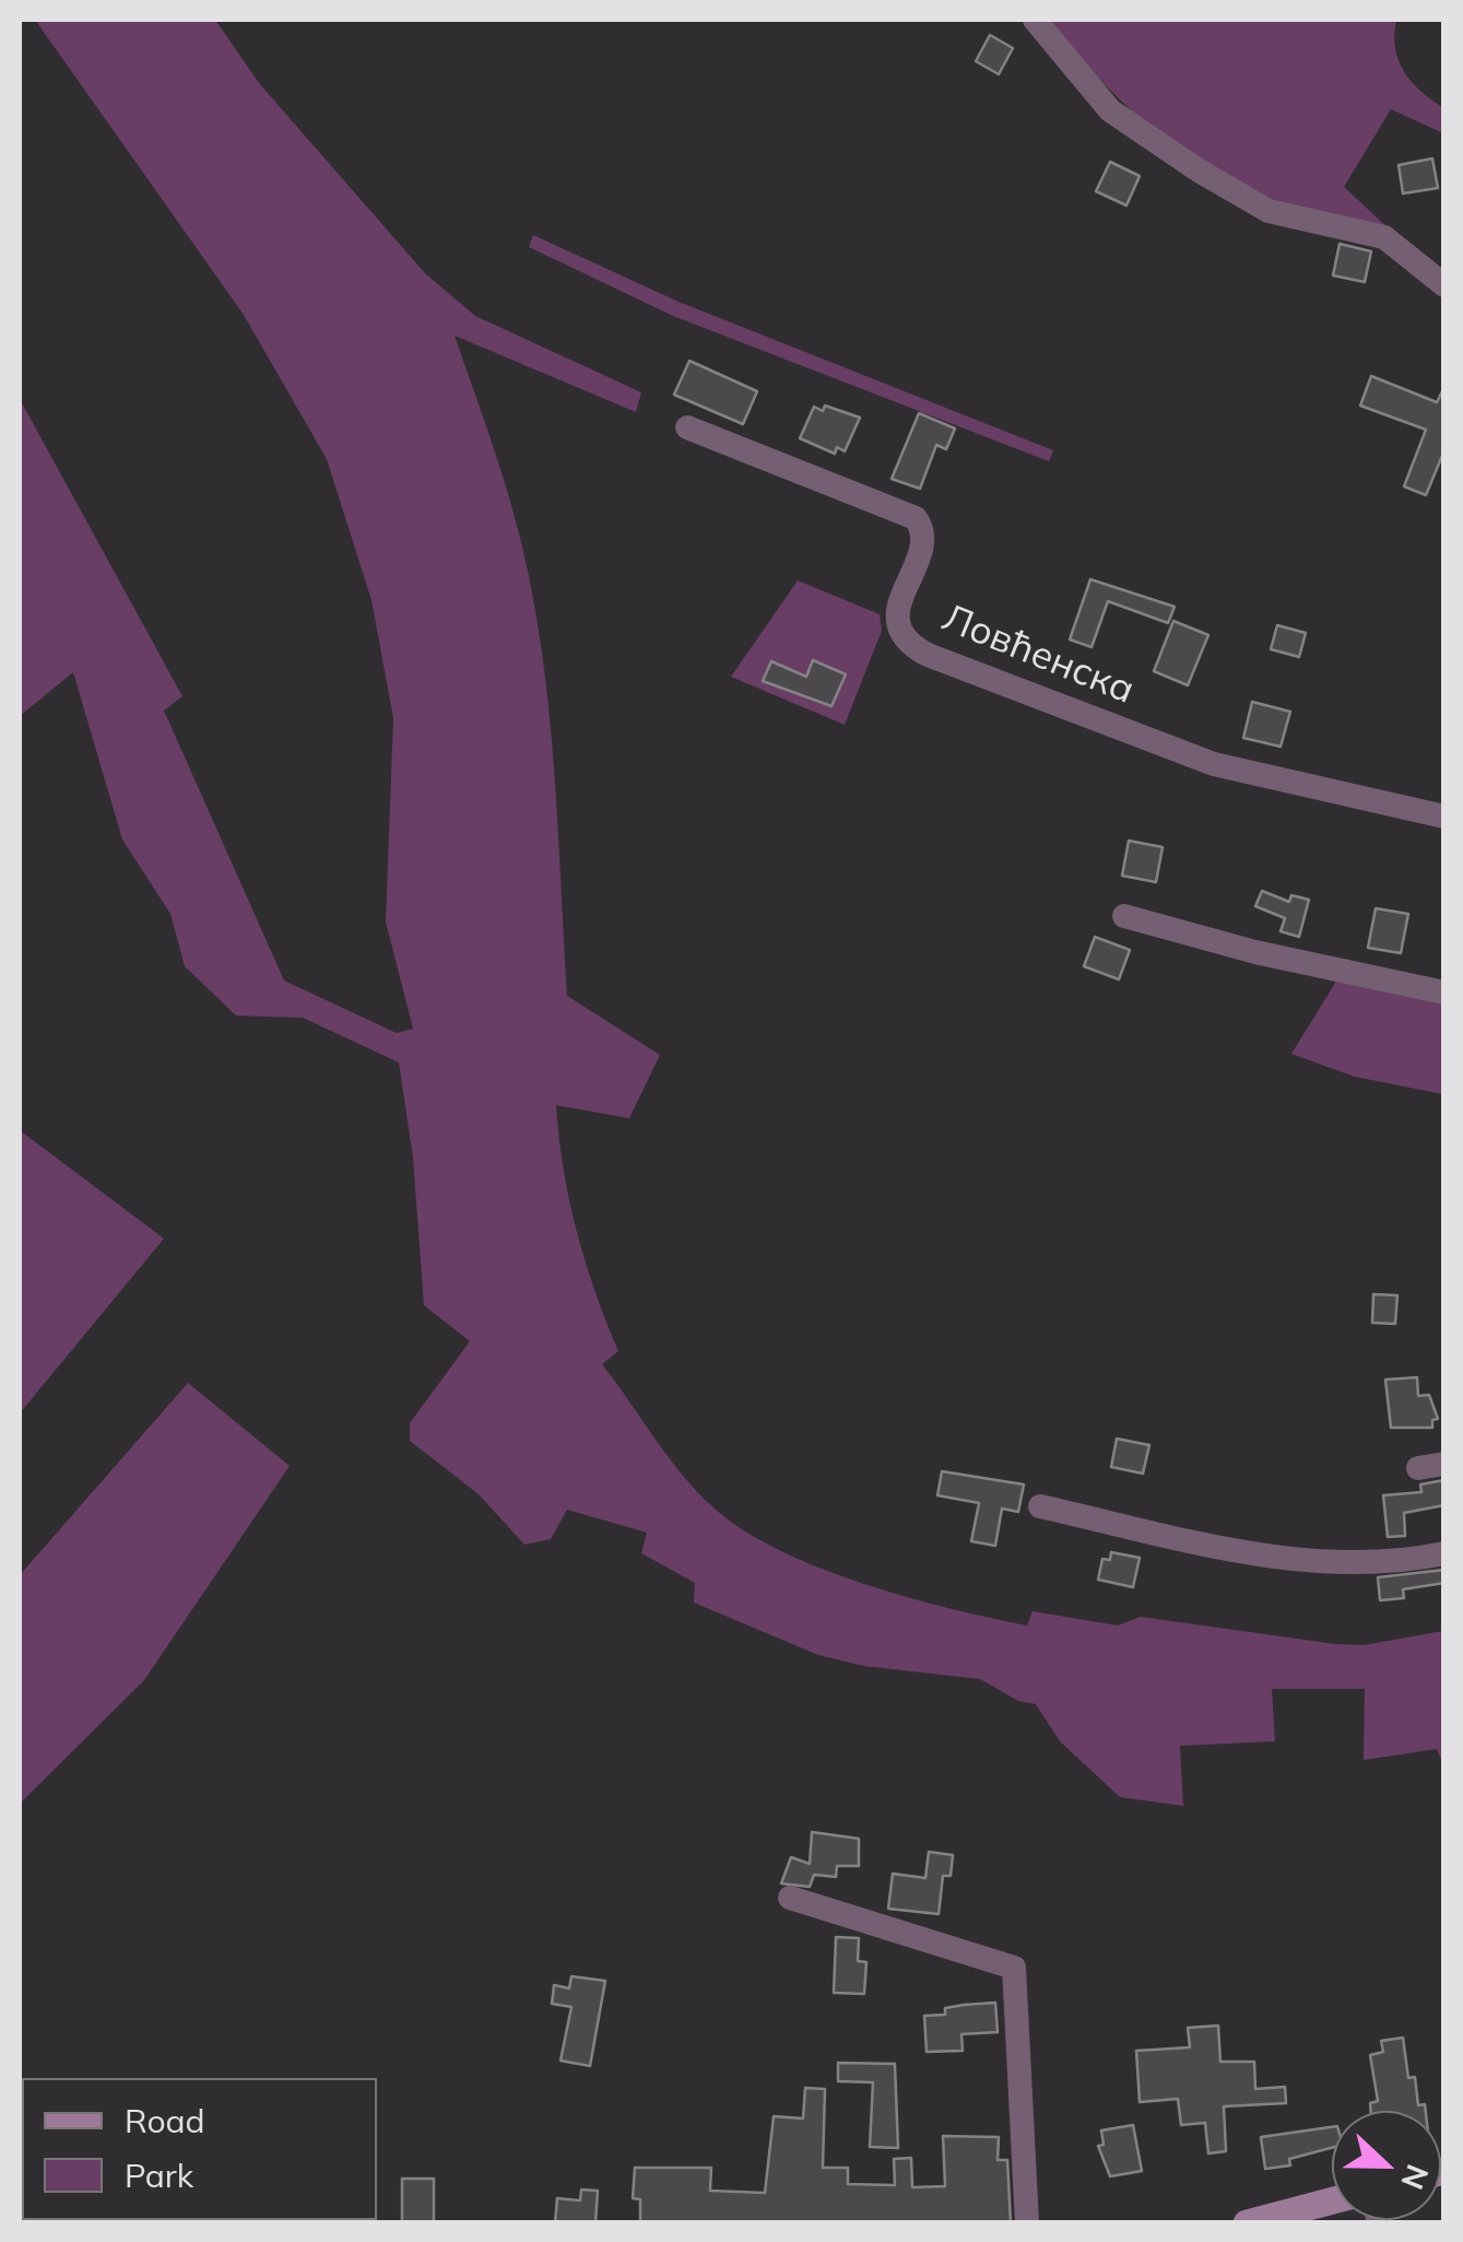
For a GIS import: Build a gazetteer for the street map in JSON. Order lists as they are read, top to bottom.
{
  "streets": {
    "street": ["Ловћенска"]
  },
  "legend": ["Road", "Park"],
  "north": "right"
}
